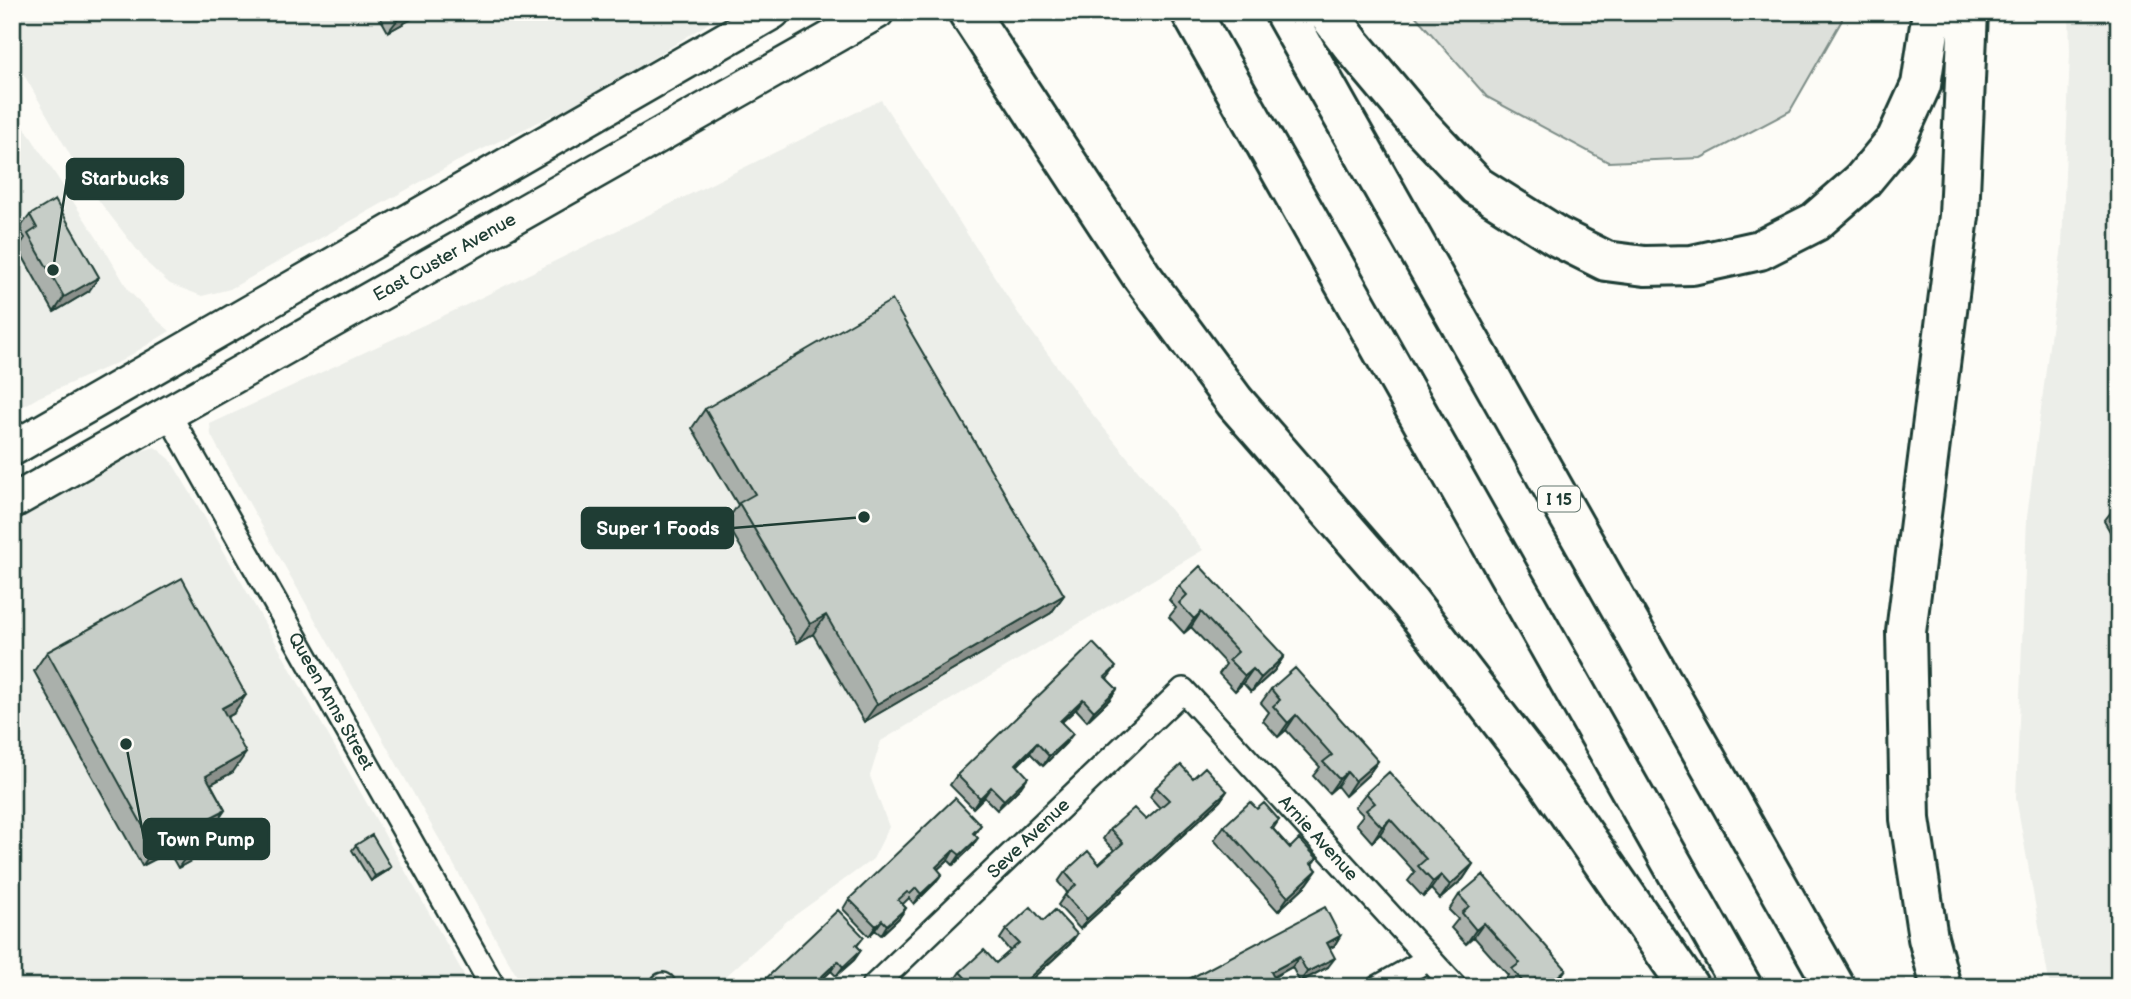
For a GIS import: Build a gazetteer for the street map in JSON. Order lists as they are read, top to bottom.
{
  "streets": {
    "highway": ["I 15"],
    "main road": ["East Custer Avenue"],
    "street": ["Queen Anns Street", "Seve Avenue", "Arnie Avenue"]
  },
  "crossings": [
    ["East Custer Avenue", "Queen Anns Street"],
    ["Seve Avenue", "Arnie Avenue"]
  ],
  "places": ["Starbucks", "Super 1 Foods", "Town Pump"]
}
